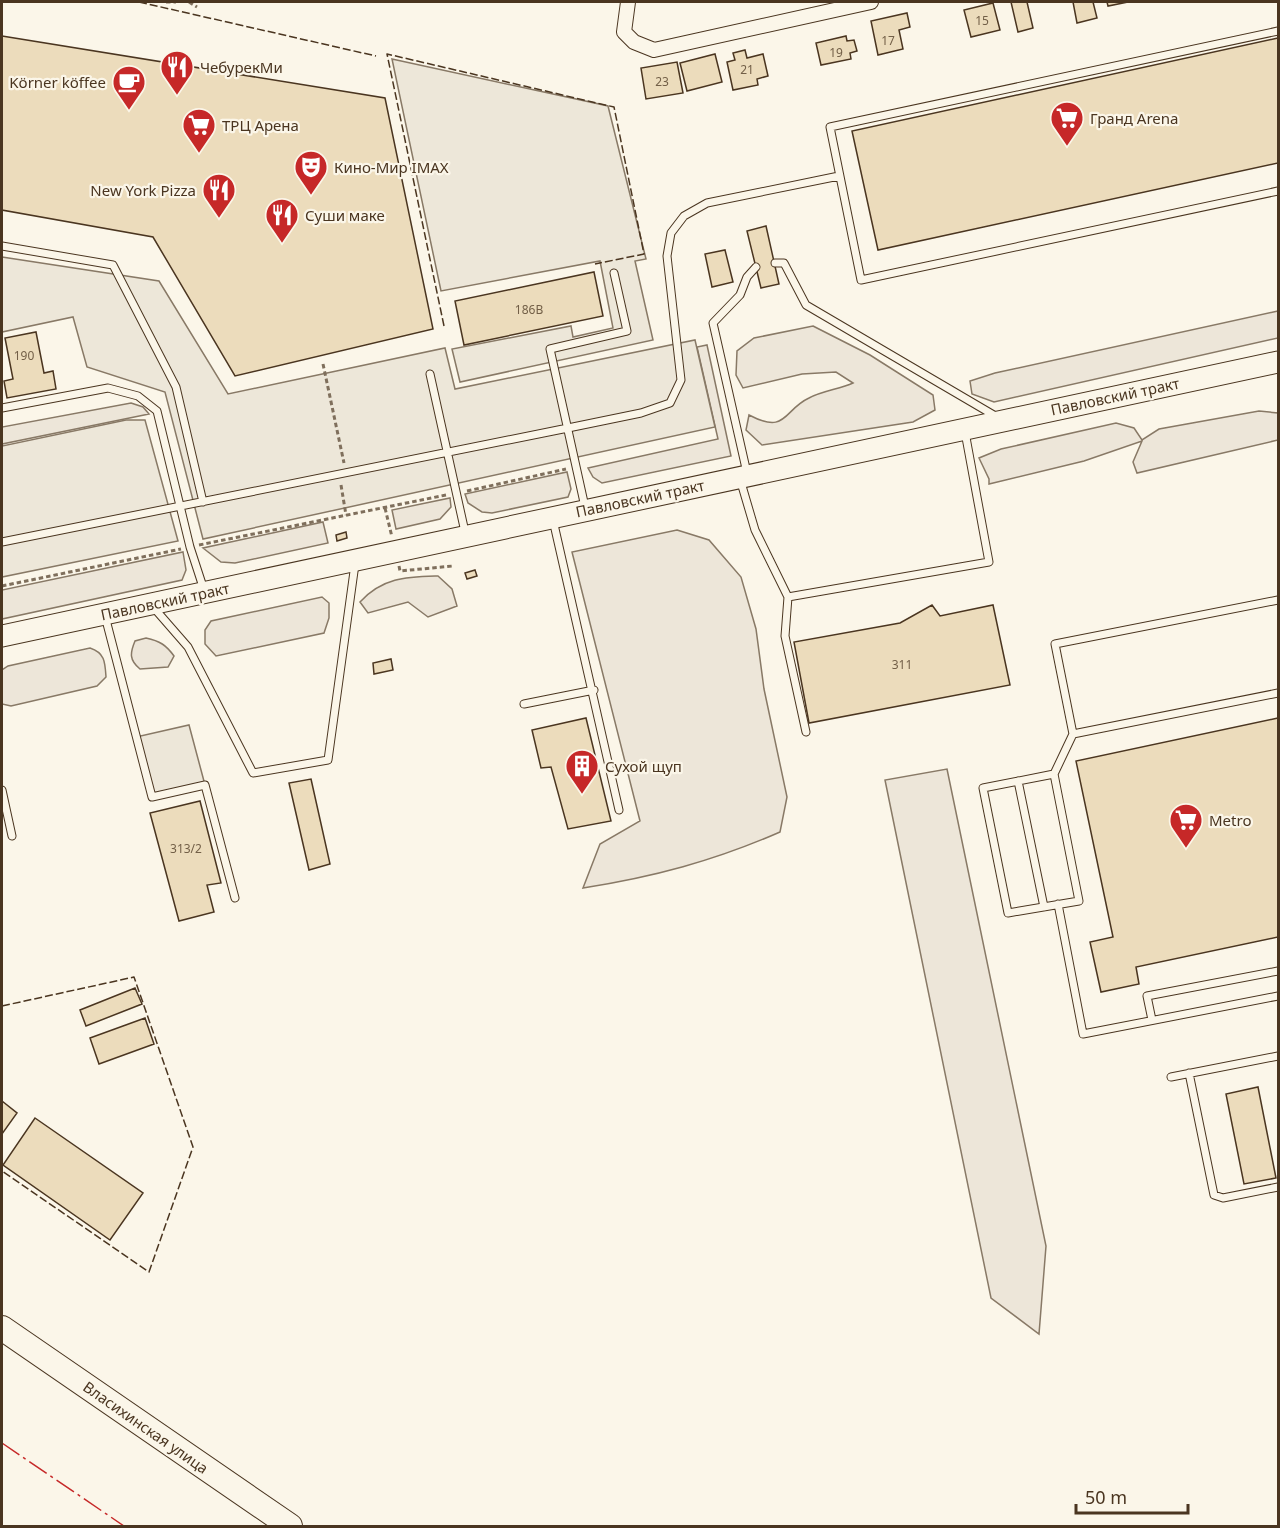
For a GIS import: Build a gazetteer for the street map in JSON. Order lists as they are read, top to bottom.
{
  "streets": {
    "highway": ["Власихинская улица"],
    "main road": ["Павловский тракт"]
  },
  "places": {
    "restaurant": ["ЧебурекМи", "New York Pizza", "Суши маке"],
    "cafe": ["Körner köffee"],
    "supermarket": ["Гранд Arena", "ТРЦ Арена", "Metro"],
    "theatre": ["Кино-Мир IMAX"],
    "building": ["Сухой щуп"]
  },
  "house_numbers": [
    "15",
    "17",
    "19",
    "21",
    "23",
    "186В",
    "190",
    "311",
    "313/2"
  ],
  "scale_bar": "50 m"
}
